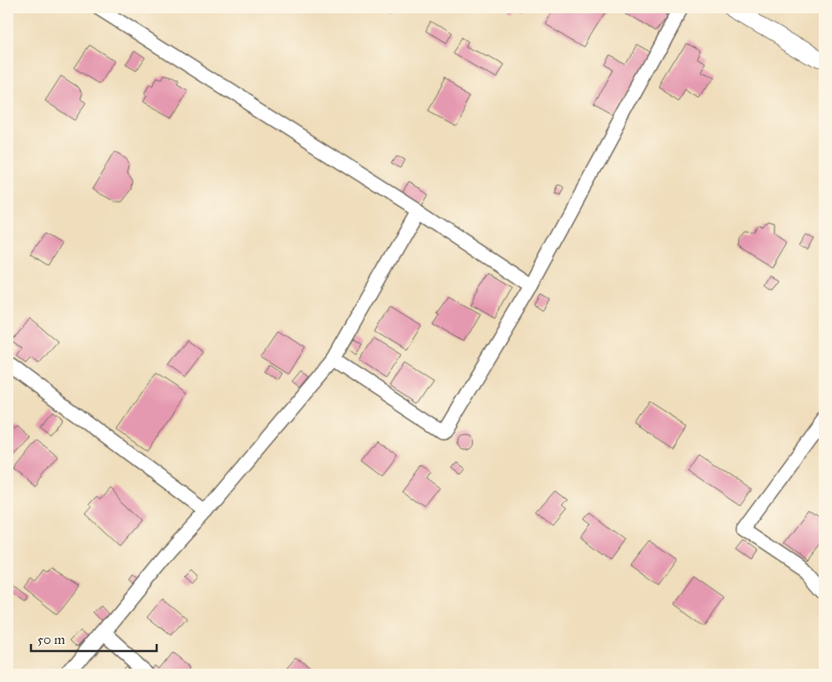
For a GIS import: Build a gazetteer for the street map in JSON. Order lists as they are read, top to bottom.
{
  "scale_bar": "50 m"
}
